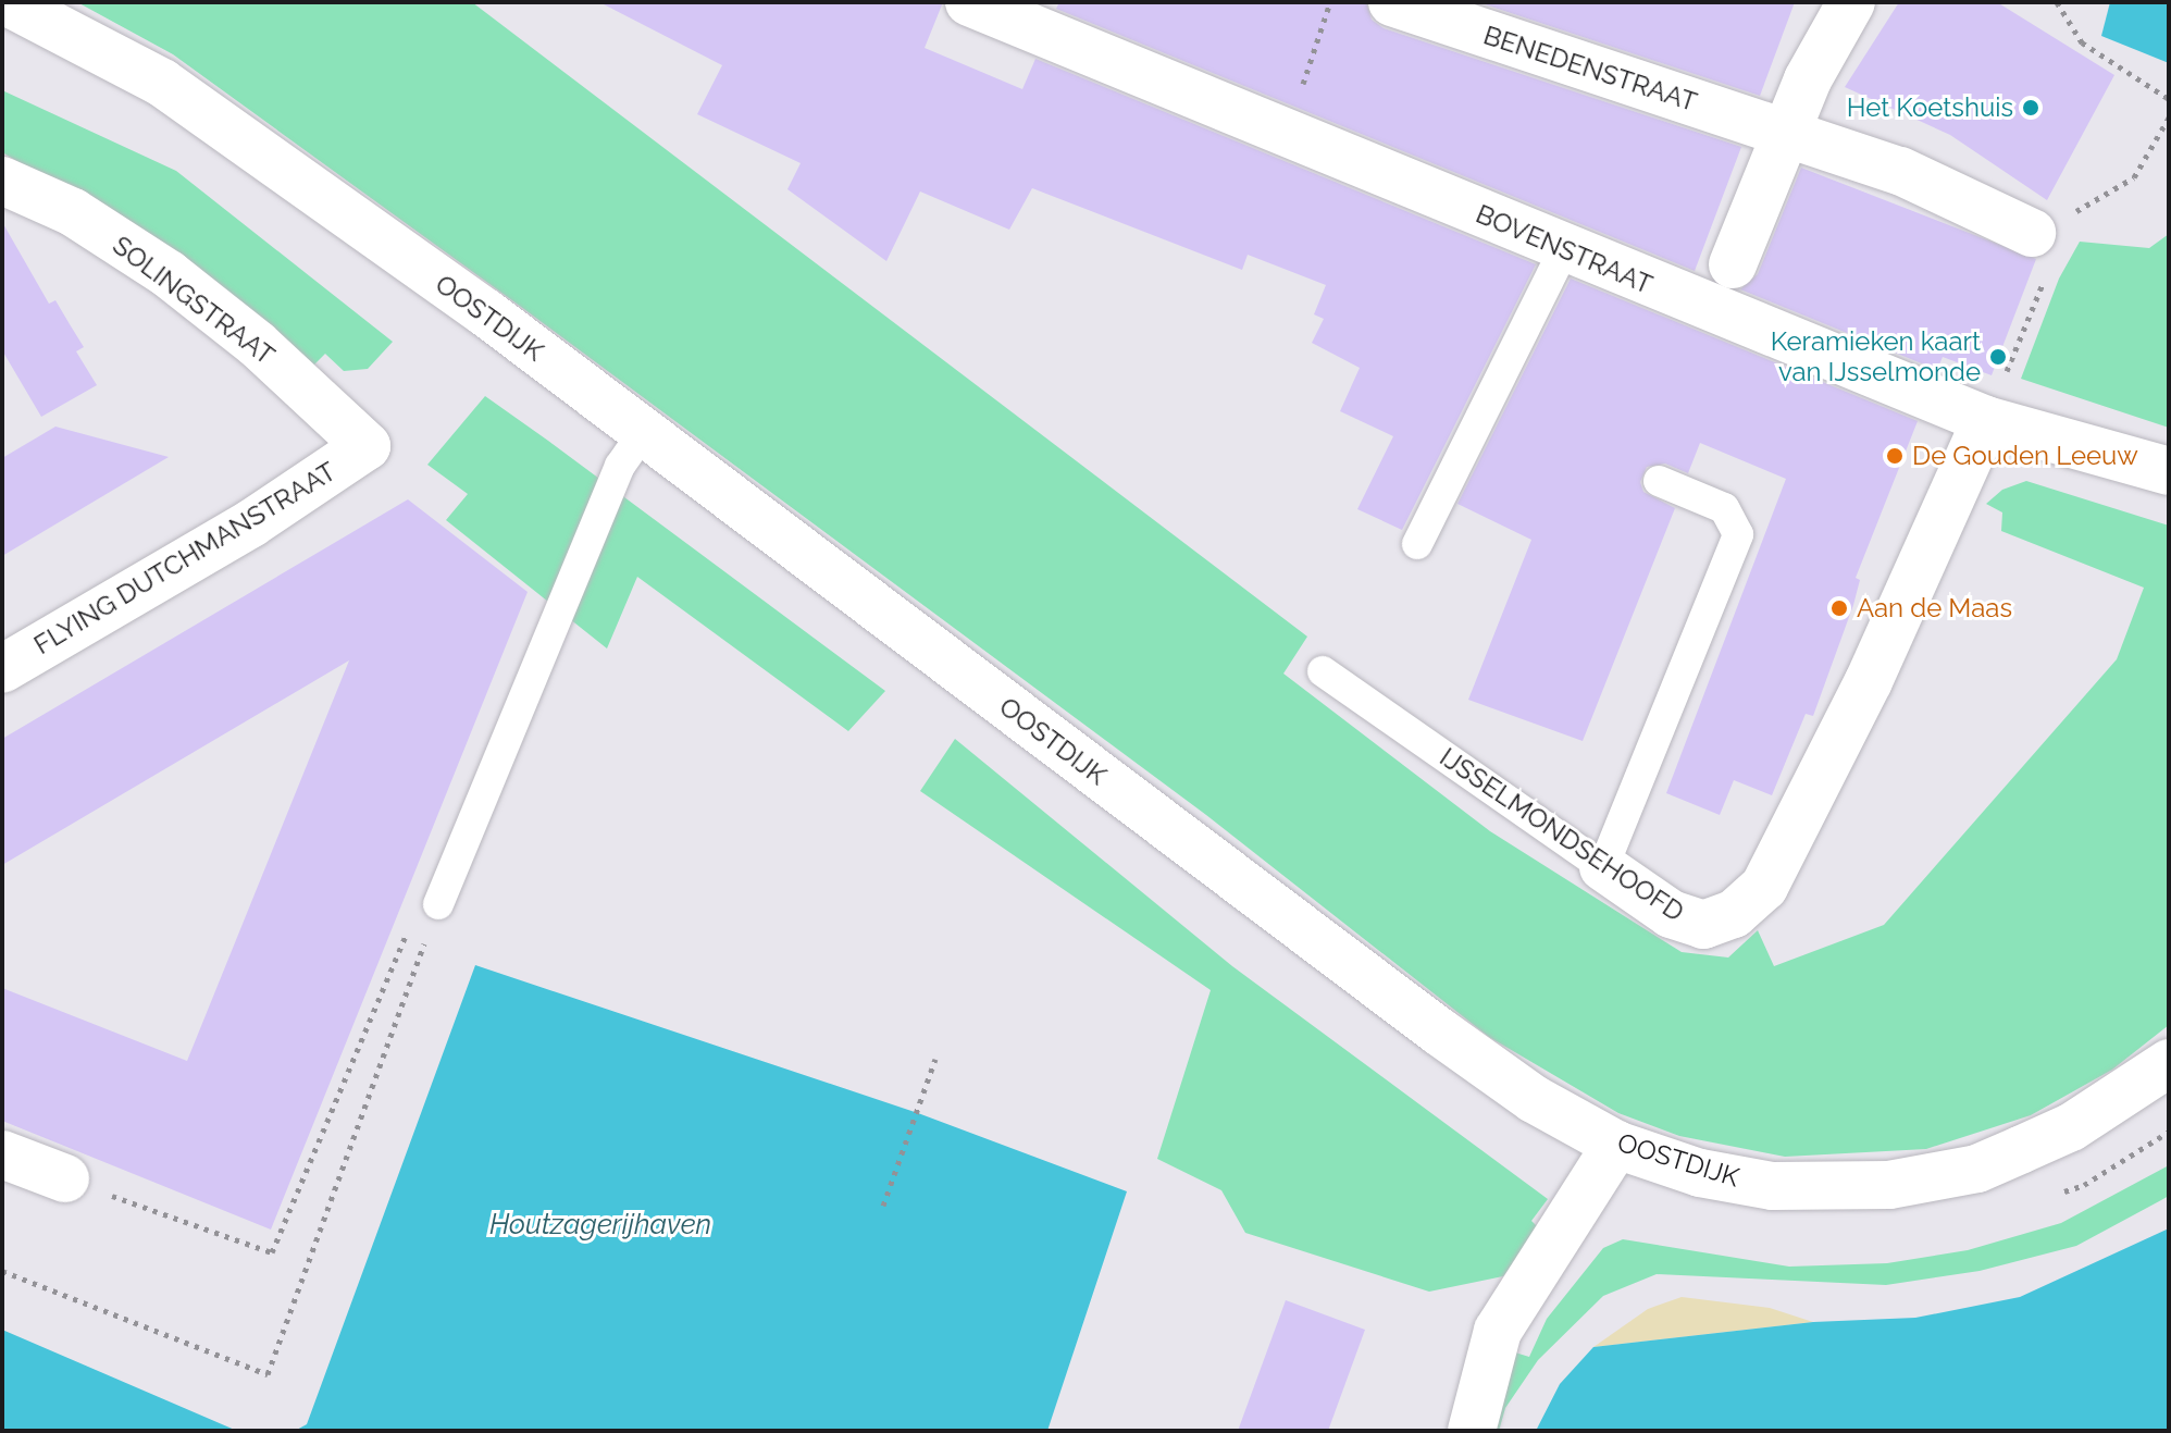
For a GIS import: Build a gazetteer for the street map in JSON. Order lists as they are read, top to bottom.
{
  "streets": {
    "street": [
      "BENEDENSTRAAT",
      "BOVENSTRAAT",
      "SOLINGSTRAAT",
      "OOSTDIJK",
      "FLYING DUTCHMANSTRAAT",
      "IJSSELMONDSEHOOFD"
    ]
  },
  "crossings": [
    ["BOVENSTRAAT", "IJSSELMONDSEHOOFD"],
    ["SOLINGSTRAAT", "FLYING DUTCHMANSTRAAT"]
  ],
  "water": ["Houtzagerijhaven"],
  "places": [
    "Het Koetshuis",
    "Keramieken kaart van IJsselmonde",
    "De Gouden Leeuw",
    "Aan de Maas"
  ]
}
